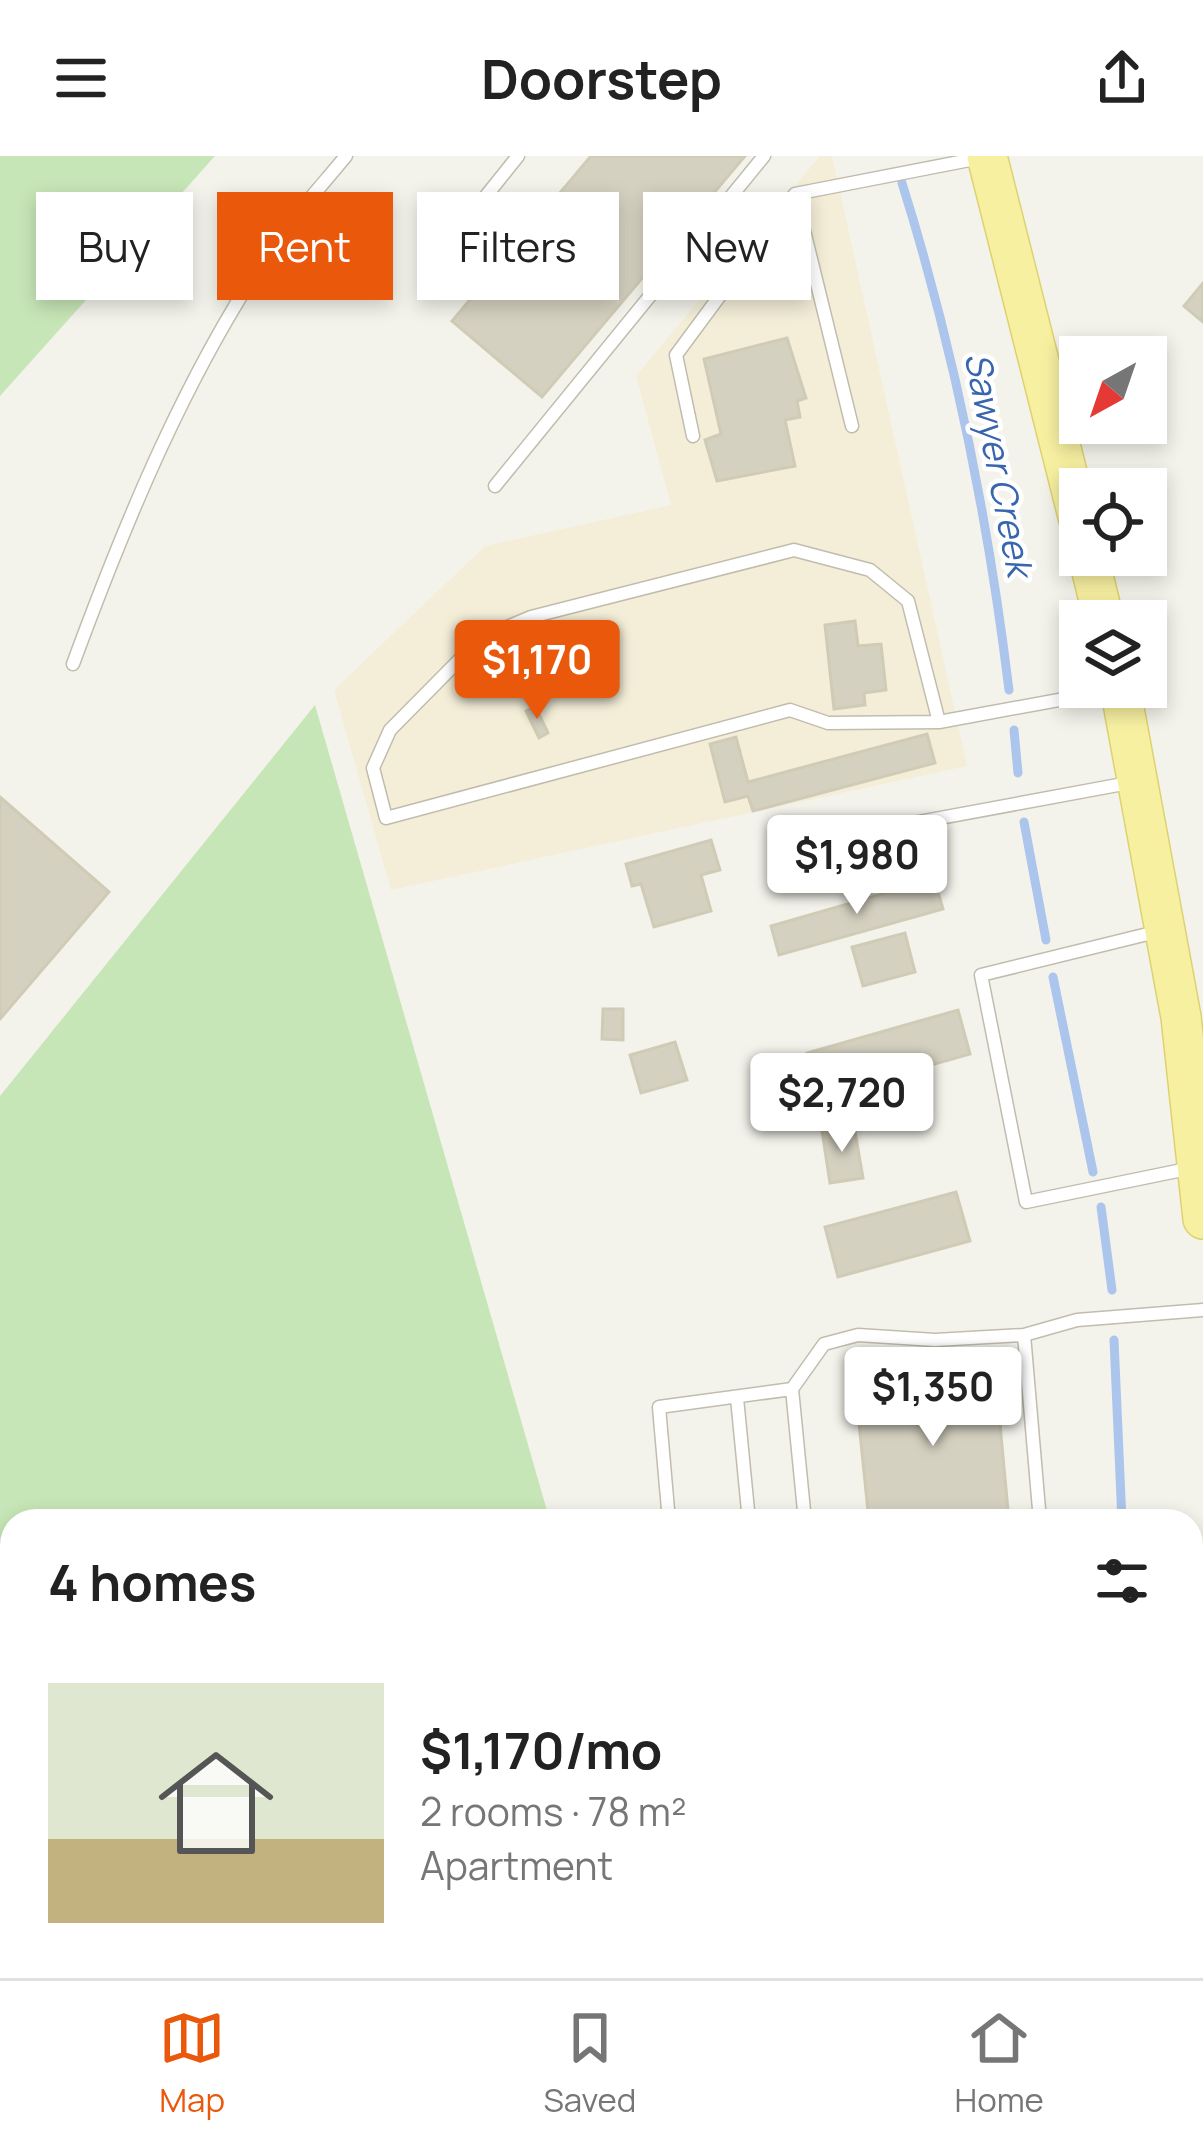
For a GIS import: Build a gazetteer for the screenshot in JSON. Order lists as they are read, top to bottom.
{
  "water": ["Sawyer Creek"],
  "north": "bottom left",
  "page": {
    "header": "Doorstep",
    "chip": [
      "Buy",
      "Rent",
      "Filters",
      "New"
    ],
    "price": [
      "$1,170",
      "$1,980",
      "$2,720",
      "$1,350"
    ],
    "heading": "4 homes",
    "list": [
      {
        "name": "$1,170/mo",
        "note": "2 rooms · 78 m² · Apartment"
      }
    ],
    "tabs": ["Map", "Saved", "Home"]
  }
}
